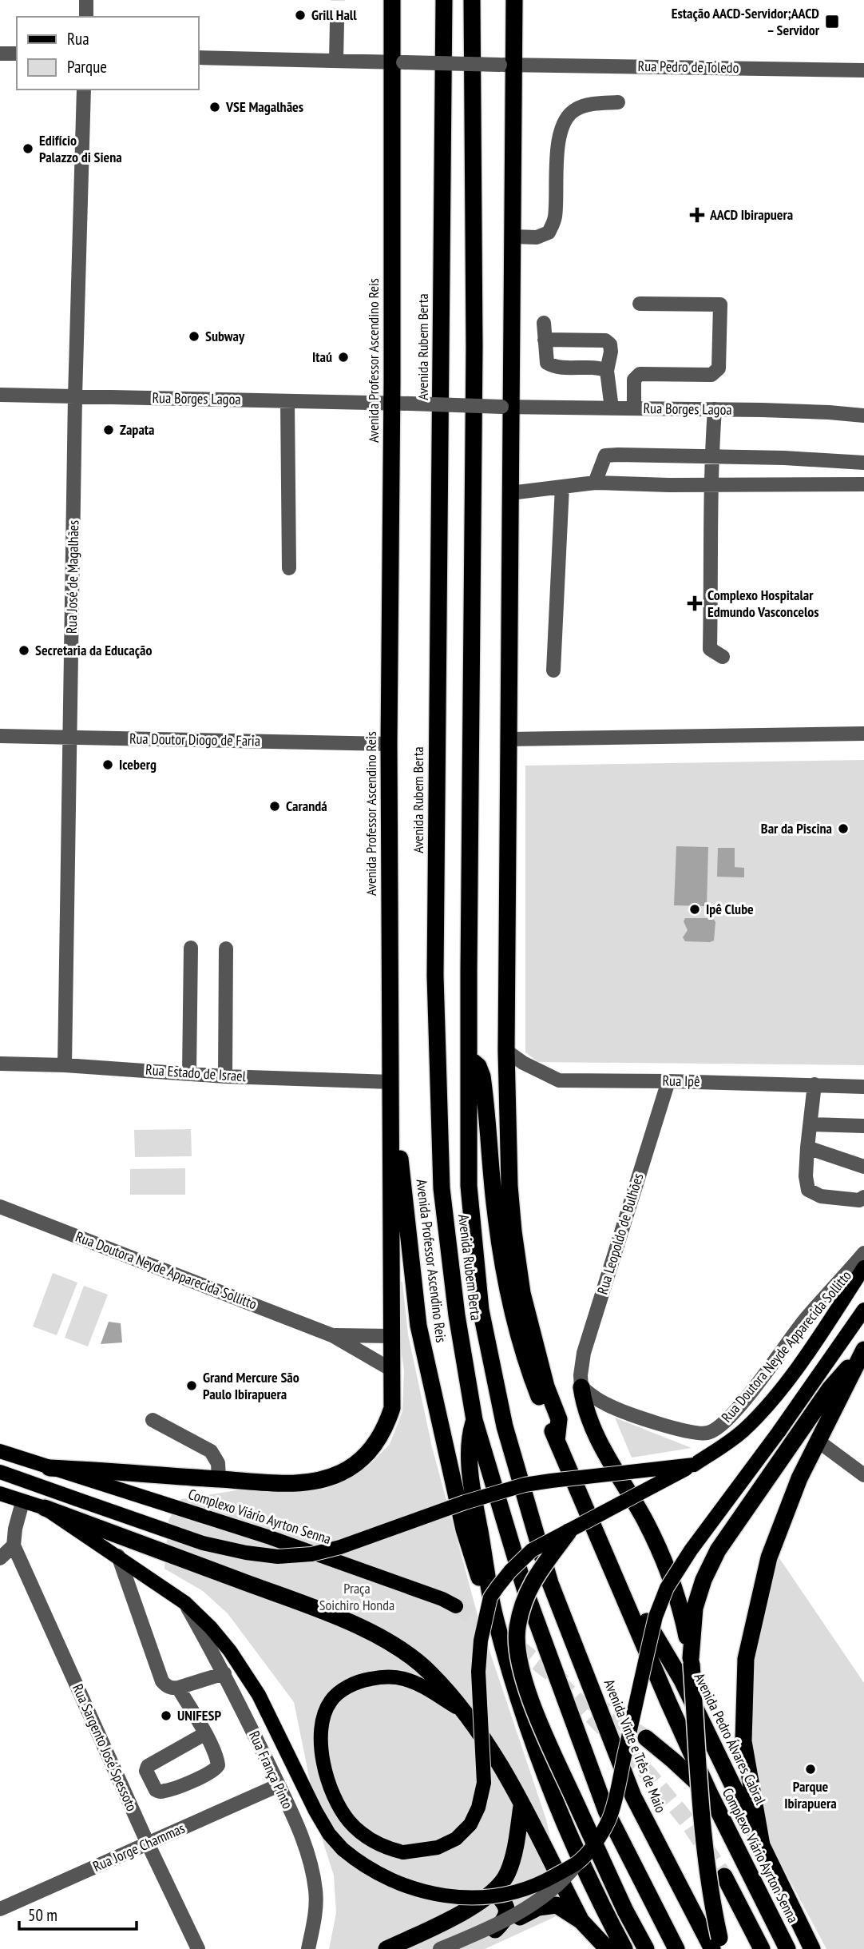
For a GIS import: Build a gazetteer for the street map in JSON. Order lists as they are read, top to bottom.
{
  "streets": {
    "highway": [
      "Avenida Rubem Berta",
      "Avenida Professor Ascendino Reis",
      "Complexo Viário Ayrton Senna",
      "Avenida Pedro Álvares Cabral",
      "Avenida Vinte e Três de Maio"
    ],
    "street": [
      "Rua Pedro de Toledo",
      "Rua Borges Lagoa",
      "Rua José de Magalhães",
      "Rua Doutor Diogo de Faria",
      "Rua Estado de Israel",
      "Rua Ipê",
      "Rua Leopoldo de Bulhões",
      "Rua Doutora Neyde Apparecida Sollitto",
      "Rua Sargento José Spessoto",
      "Rua França Pinto",
      "Rua Jorge Chammas"
    ]
  },
  "crossings": [
    ["Rua Pedro de Toledo", "Avenida Professor Ascendino Reis"],
    ["Avenida Rubem Berta", "Avenida Vinte e Três de Maio"],
    ["Avenida Professor Ascendino Reis", "Rua Borges Lagoa"],
    ["Avenida Professor Ascendino Reis", "Rua Doutor Diogo de Faria"],
    ["Avenida Professor Ascendino Reis", "Rua Estado de Israel"],
    ["Rua Borges Lagoa", "Rua José de Magalhães"],
    ["Rua José de Magalhães", "Rua Doutor Diogo de Faria"],
    ["Rua José de Magalhães", "Rua Estado de Israel"],
    ["Rua Ipê", "Rua Leopoldo de Bulhões"],
    ["Rua Leopoldo de Bulhões", "Rua Doutora Neyde Apparecida Sollitto"],
    ["Rua Sargento José Spessoto", "Rua Jorge Chammas"],
    ["Rua França Pinto", "Rua Jorge Chammas"]
  ],
  "parks": ["Praça Soichiro Honda"],
  "places": {
    "other": [
      "Grill Hall",
      "VSE Magalhães",
      "Edifício Palazzo di Siena",
      "Subway",
      "Itaú",
      "Zapata",
      "Secretaria da Educação",
      "Iceberg",
      "Carandá",
      "Bar da Piscina",
      "Ipê Clube",
      "Grand Mercure São Paulo Ibirapuera",
      "UNIFESP",
      "Parque Ibirapuera"
    ],
    "transit": ["Estação AACD-Servidor;AACD – Servidor"],
    "health": ["AACD Ibirapuera", "Complexo Hospitalar Edmundo Vasconcelos"]
  },
  "legend": ["Rua", "Parque"],
  "scale_bar": "50 m"
}
